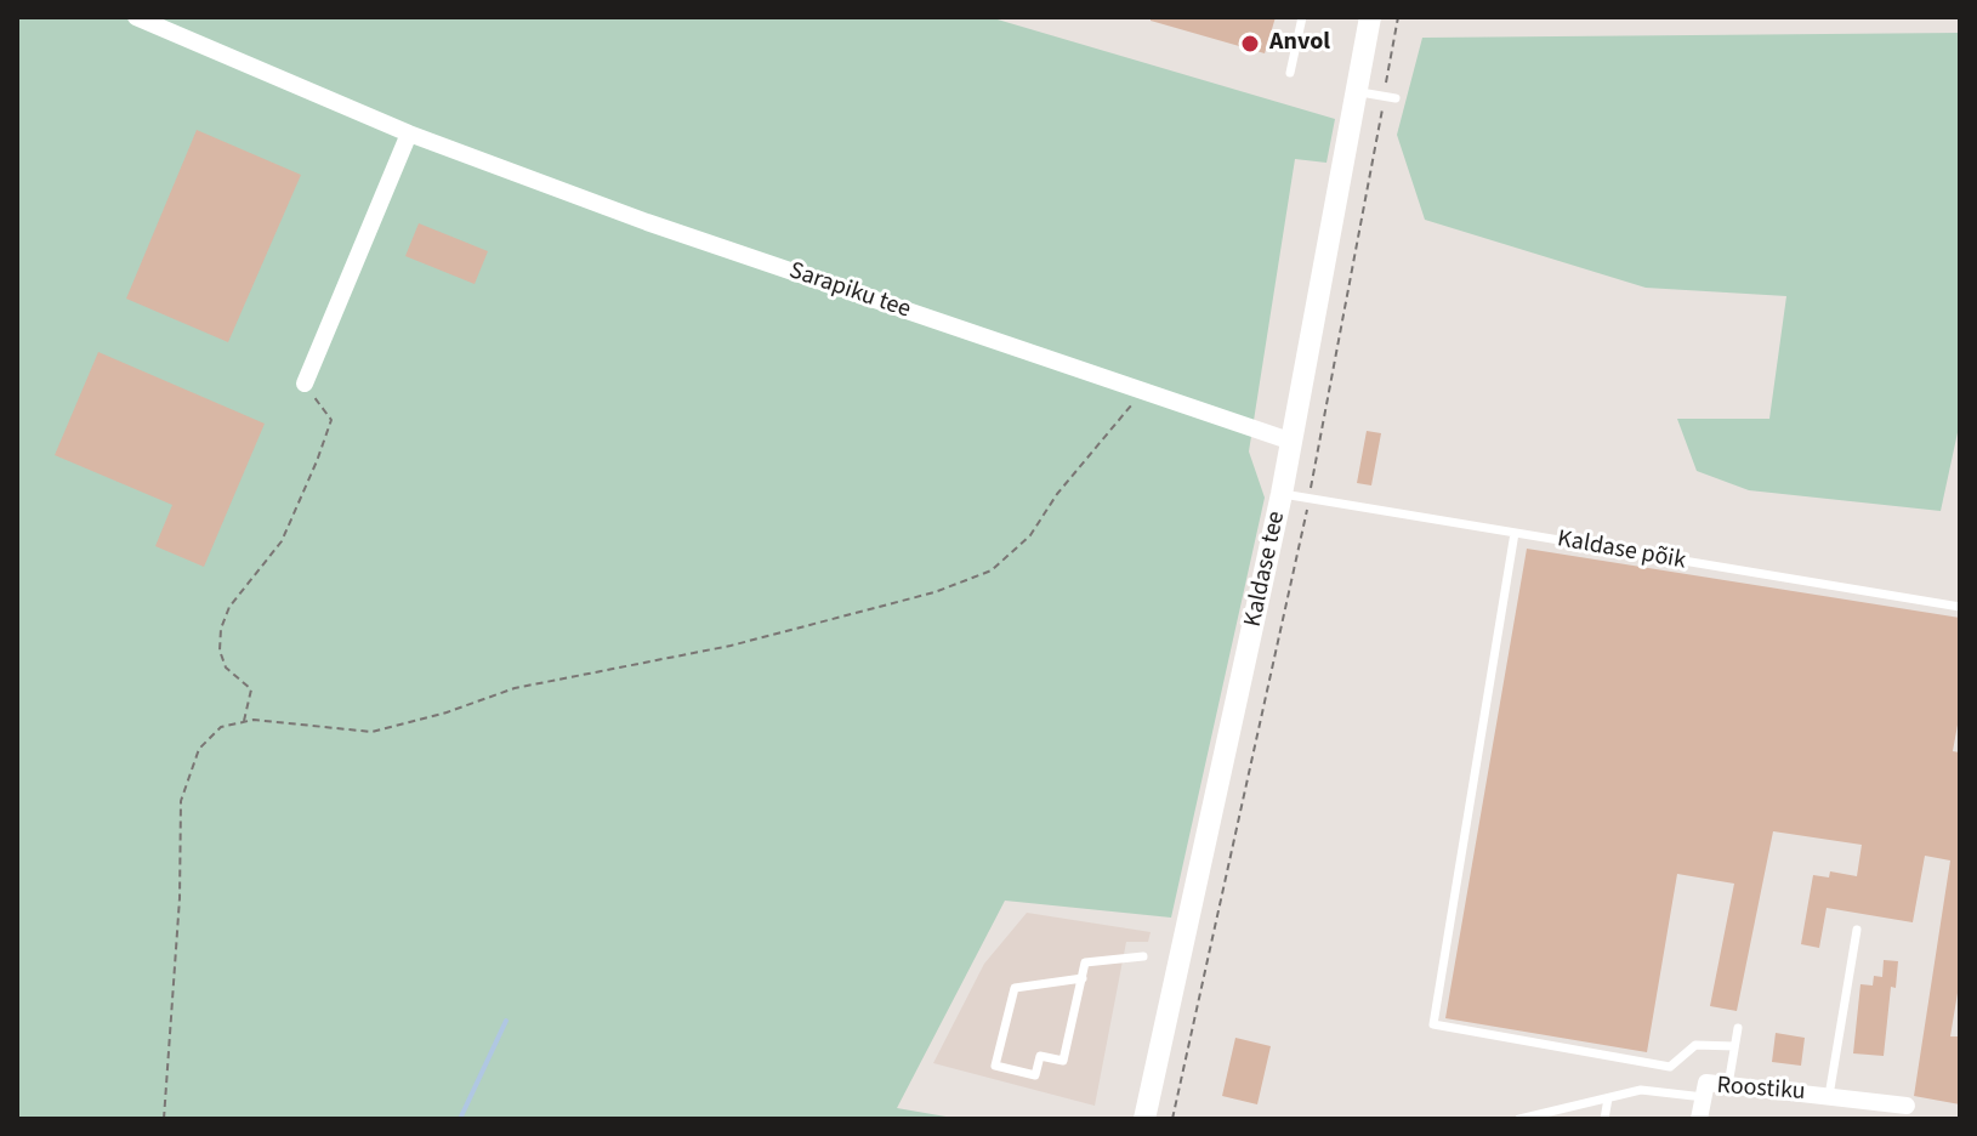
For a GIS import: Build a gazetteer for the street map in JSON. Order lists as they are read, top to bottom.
{
  "streets": {
    "street": ["Sarapiku tee", "Kaldase tee", "Roostiku"],
    "lane": ["Kaldase põik"]
  },
  "crossings": [
    ["Sarapiku tee", "Kaldase tee"],
    ["Kaldase põik", "Kaldase tee"]
  ],
  "places": ["Anvol"]
}
